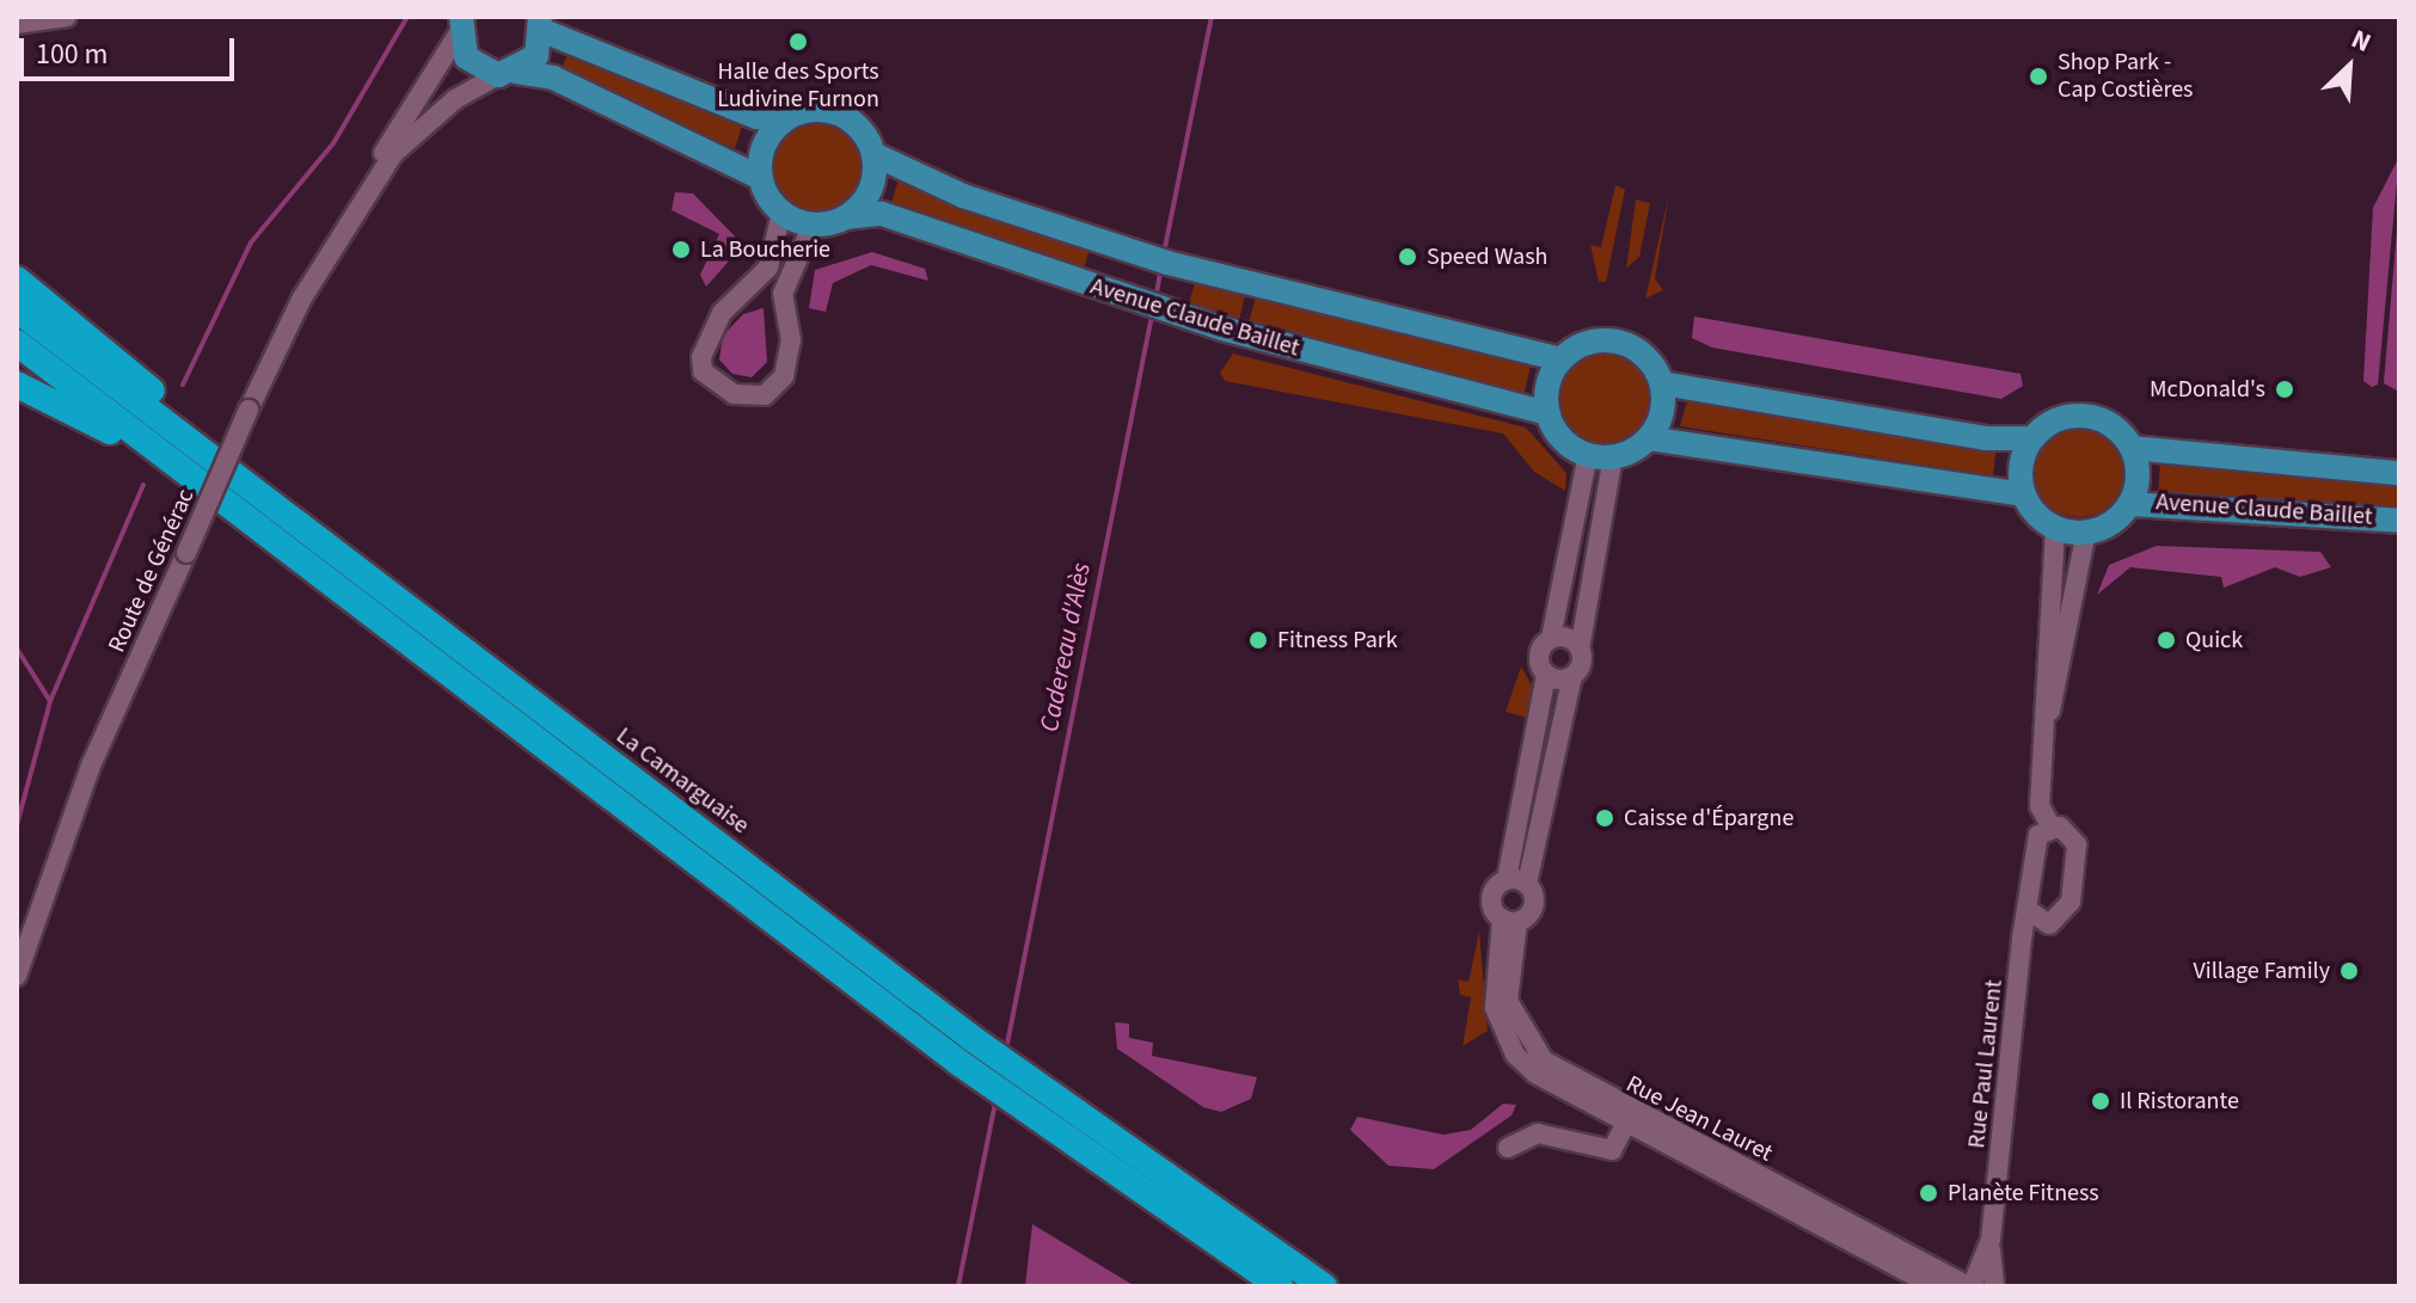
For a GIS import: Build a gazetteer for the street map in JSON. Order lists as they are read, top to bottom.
{
  "streets": {
    "highway": ["La Camarguaise"],
    "main road": ["Avenue Claude Baillet"],
    "street": ["Route de Générac", "Rue Paul Laurent", "Rue Jean Lauret"]
  },
  "crossings": [
    ["Avenue Claude Baillet", "Rue Paul Laurent"],
    ["Rue Paul Laurent", "Rue Jean Lauret"]
  ],
  "water": ["Cadereau d'Alès"],
  "places": [
    "Halle des Sports Ludivine Furnon",
    "Shop Park - Cap Costières",
    "La Boucherie",
    "Speed Wash",
    "McDonald's",
    "Fitness Park",
    "Quick",
    "Caisse d'Épargne",
    "Village Family",
    "Il Ristorante",
    "Planète Fitness"
  ],
  "scale_bar": "100 m",
  "north": "top right"
}
